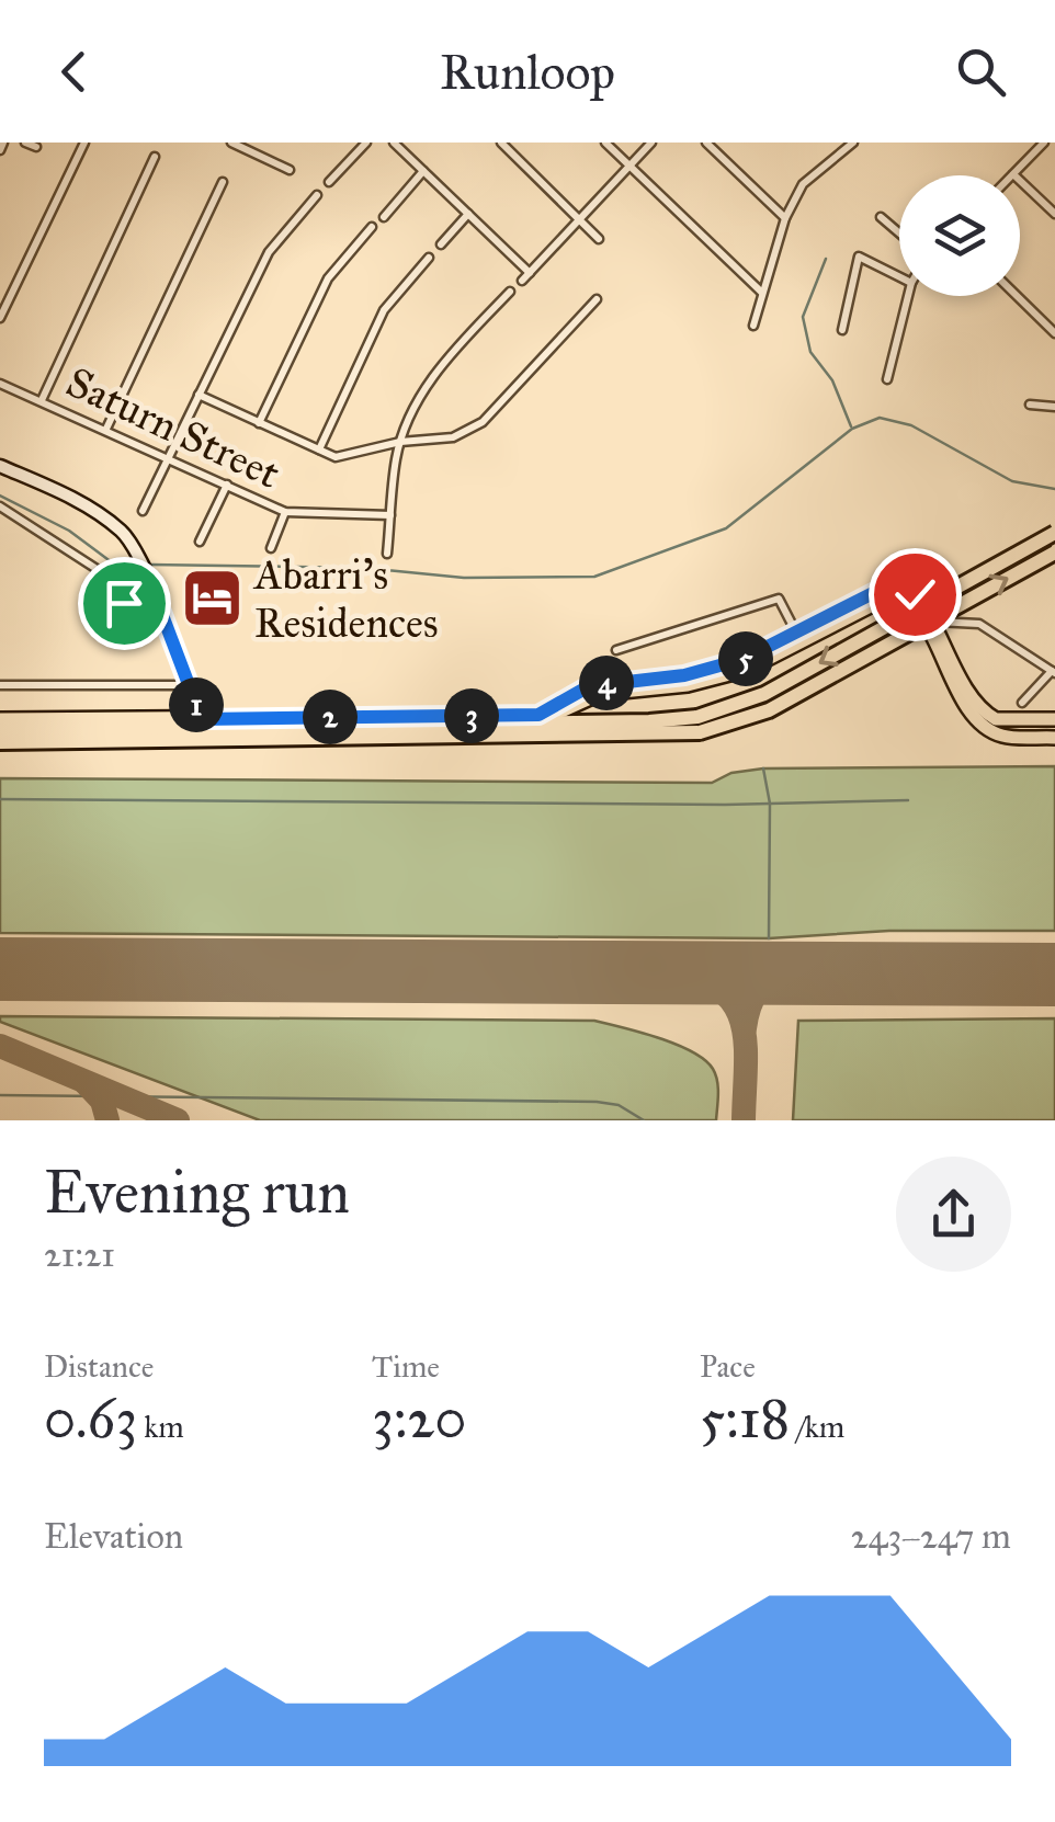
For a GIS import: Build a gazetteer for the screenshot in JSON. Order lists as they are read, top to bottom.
{
  "streets": {
    "street": ["Saturn Street"]
  },
  "places": {
    "hotel": ["Abarri's Residences"]
  },
  "page": {
    "header": "Runloop",
    "pins": [
      "5",
      "4",
      "1",
      "3",
      "2"
    ],
    "heading": ["Evening run", "21:21"],
    "stats": [
      ["Distance", "0.63 km"],
      ["Time", "3:20"],
      ["Pace", "5:18 /km"]
    ],
    "chart": ["Elevation", "243–247 m"]
  }
}
